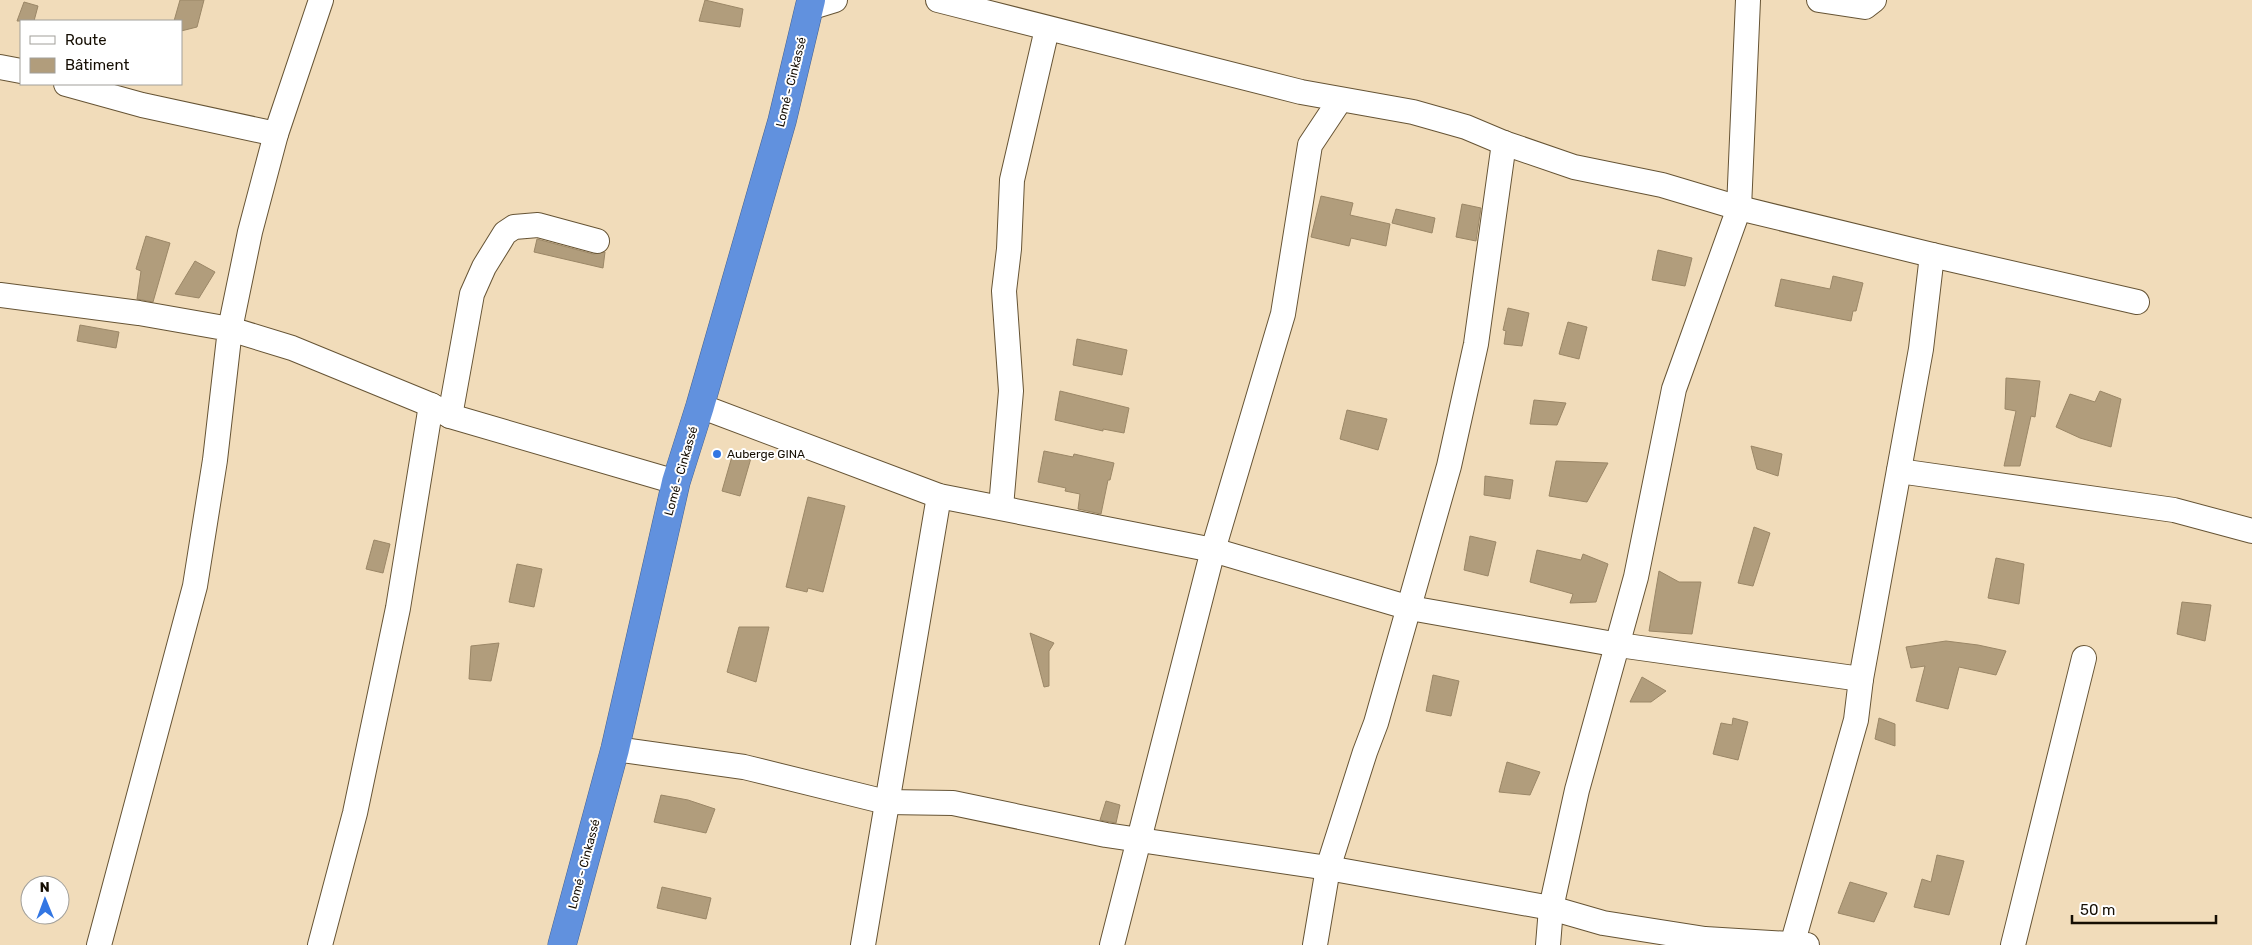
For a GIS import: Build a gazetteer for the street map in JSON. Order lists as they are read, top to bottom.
{
  "streets": {
    "highway": ["Lomé - Cinkassé"]
  },
  "places": ["Auberge GINA"],
  "legend": ["Route", "Bâtiment"],
  "scale_bar": "50 m",
  "north": "top"
}
